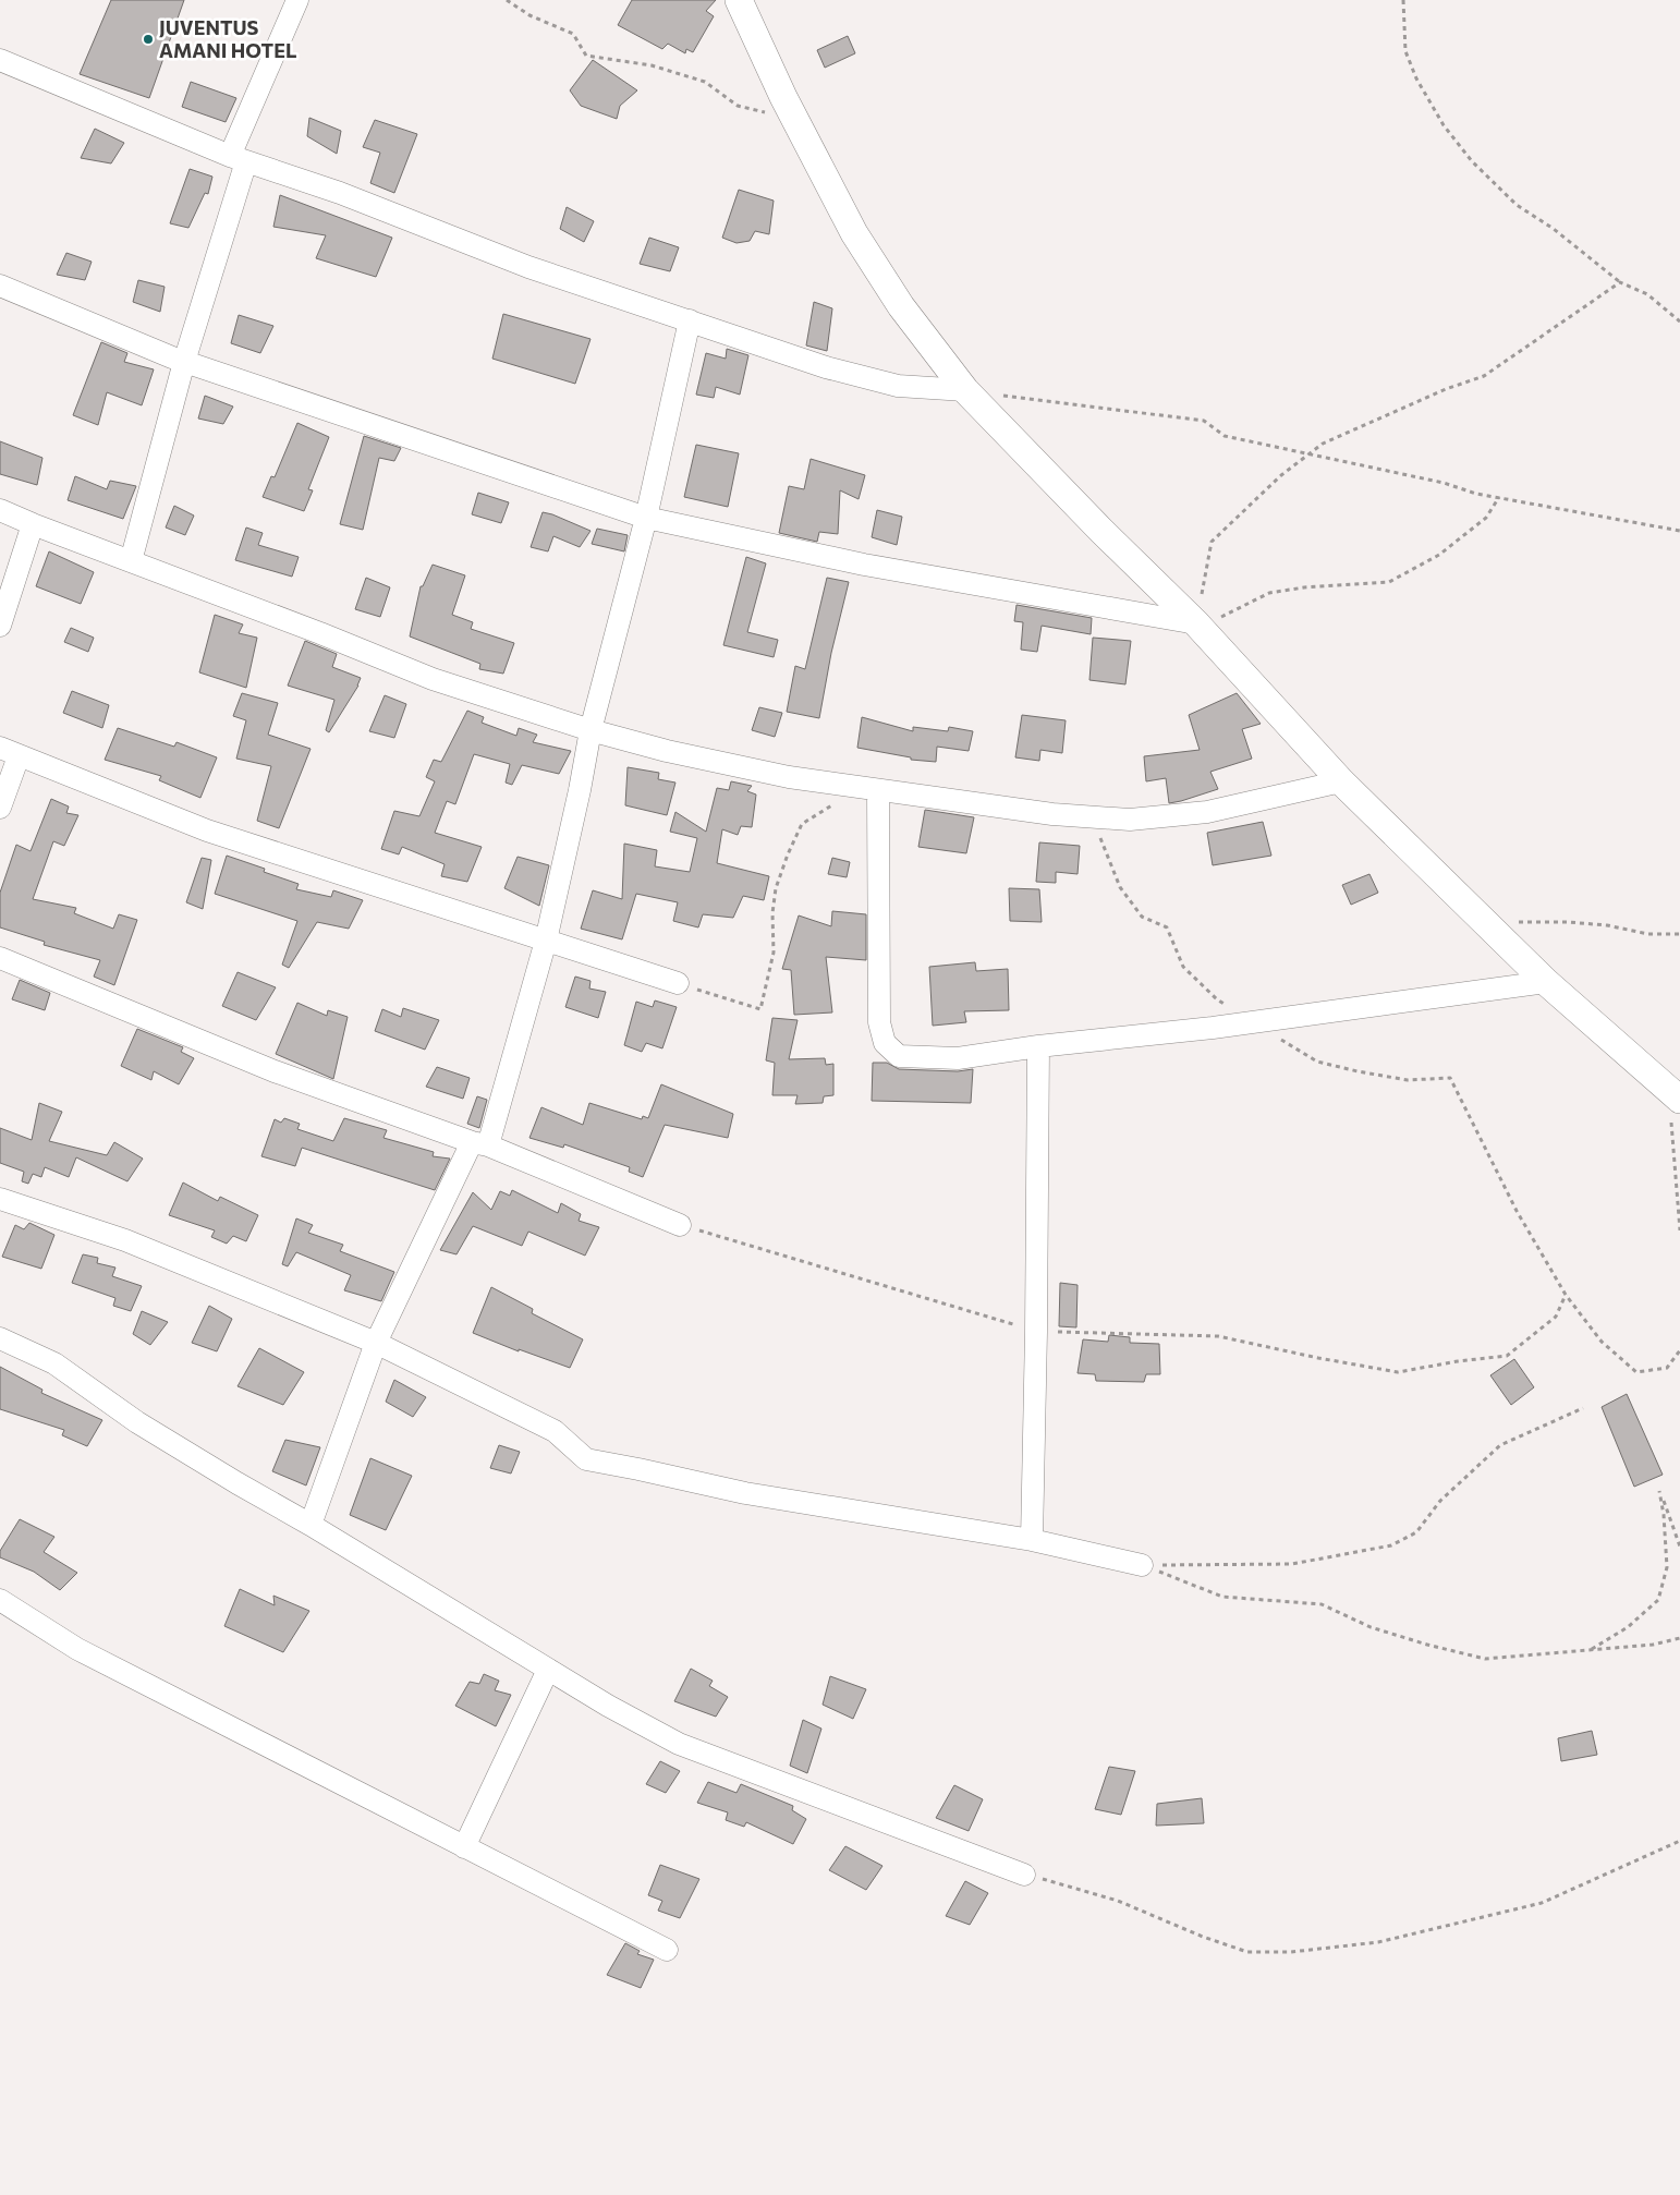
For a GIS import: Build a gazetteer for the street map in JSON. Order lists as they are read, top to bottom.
{
  "places": ["JUVENTUS AMANI HOTEL"]
}
